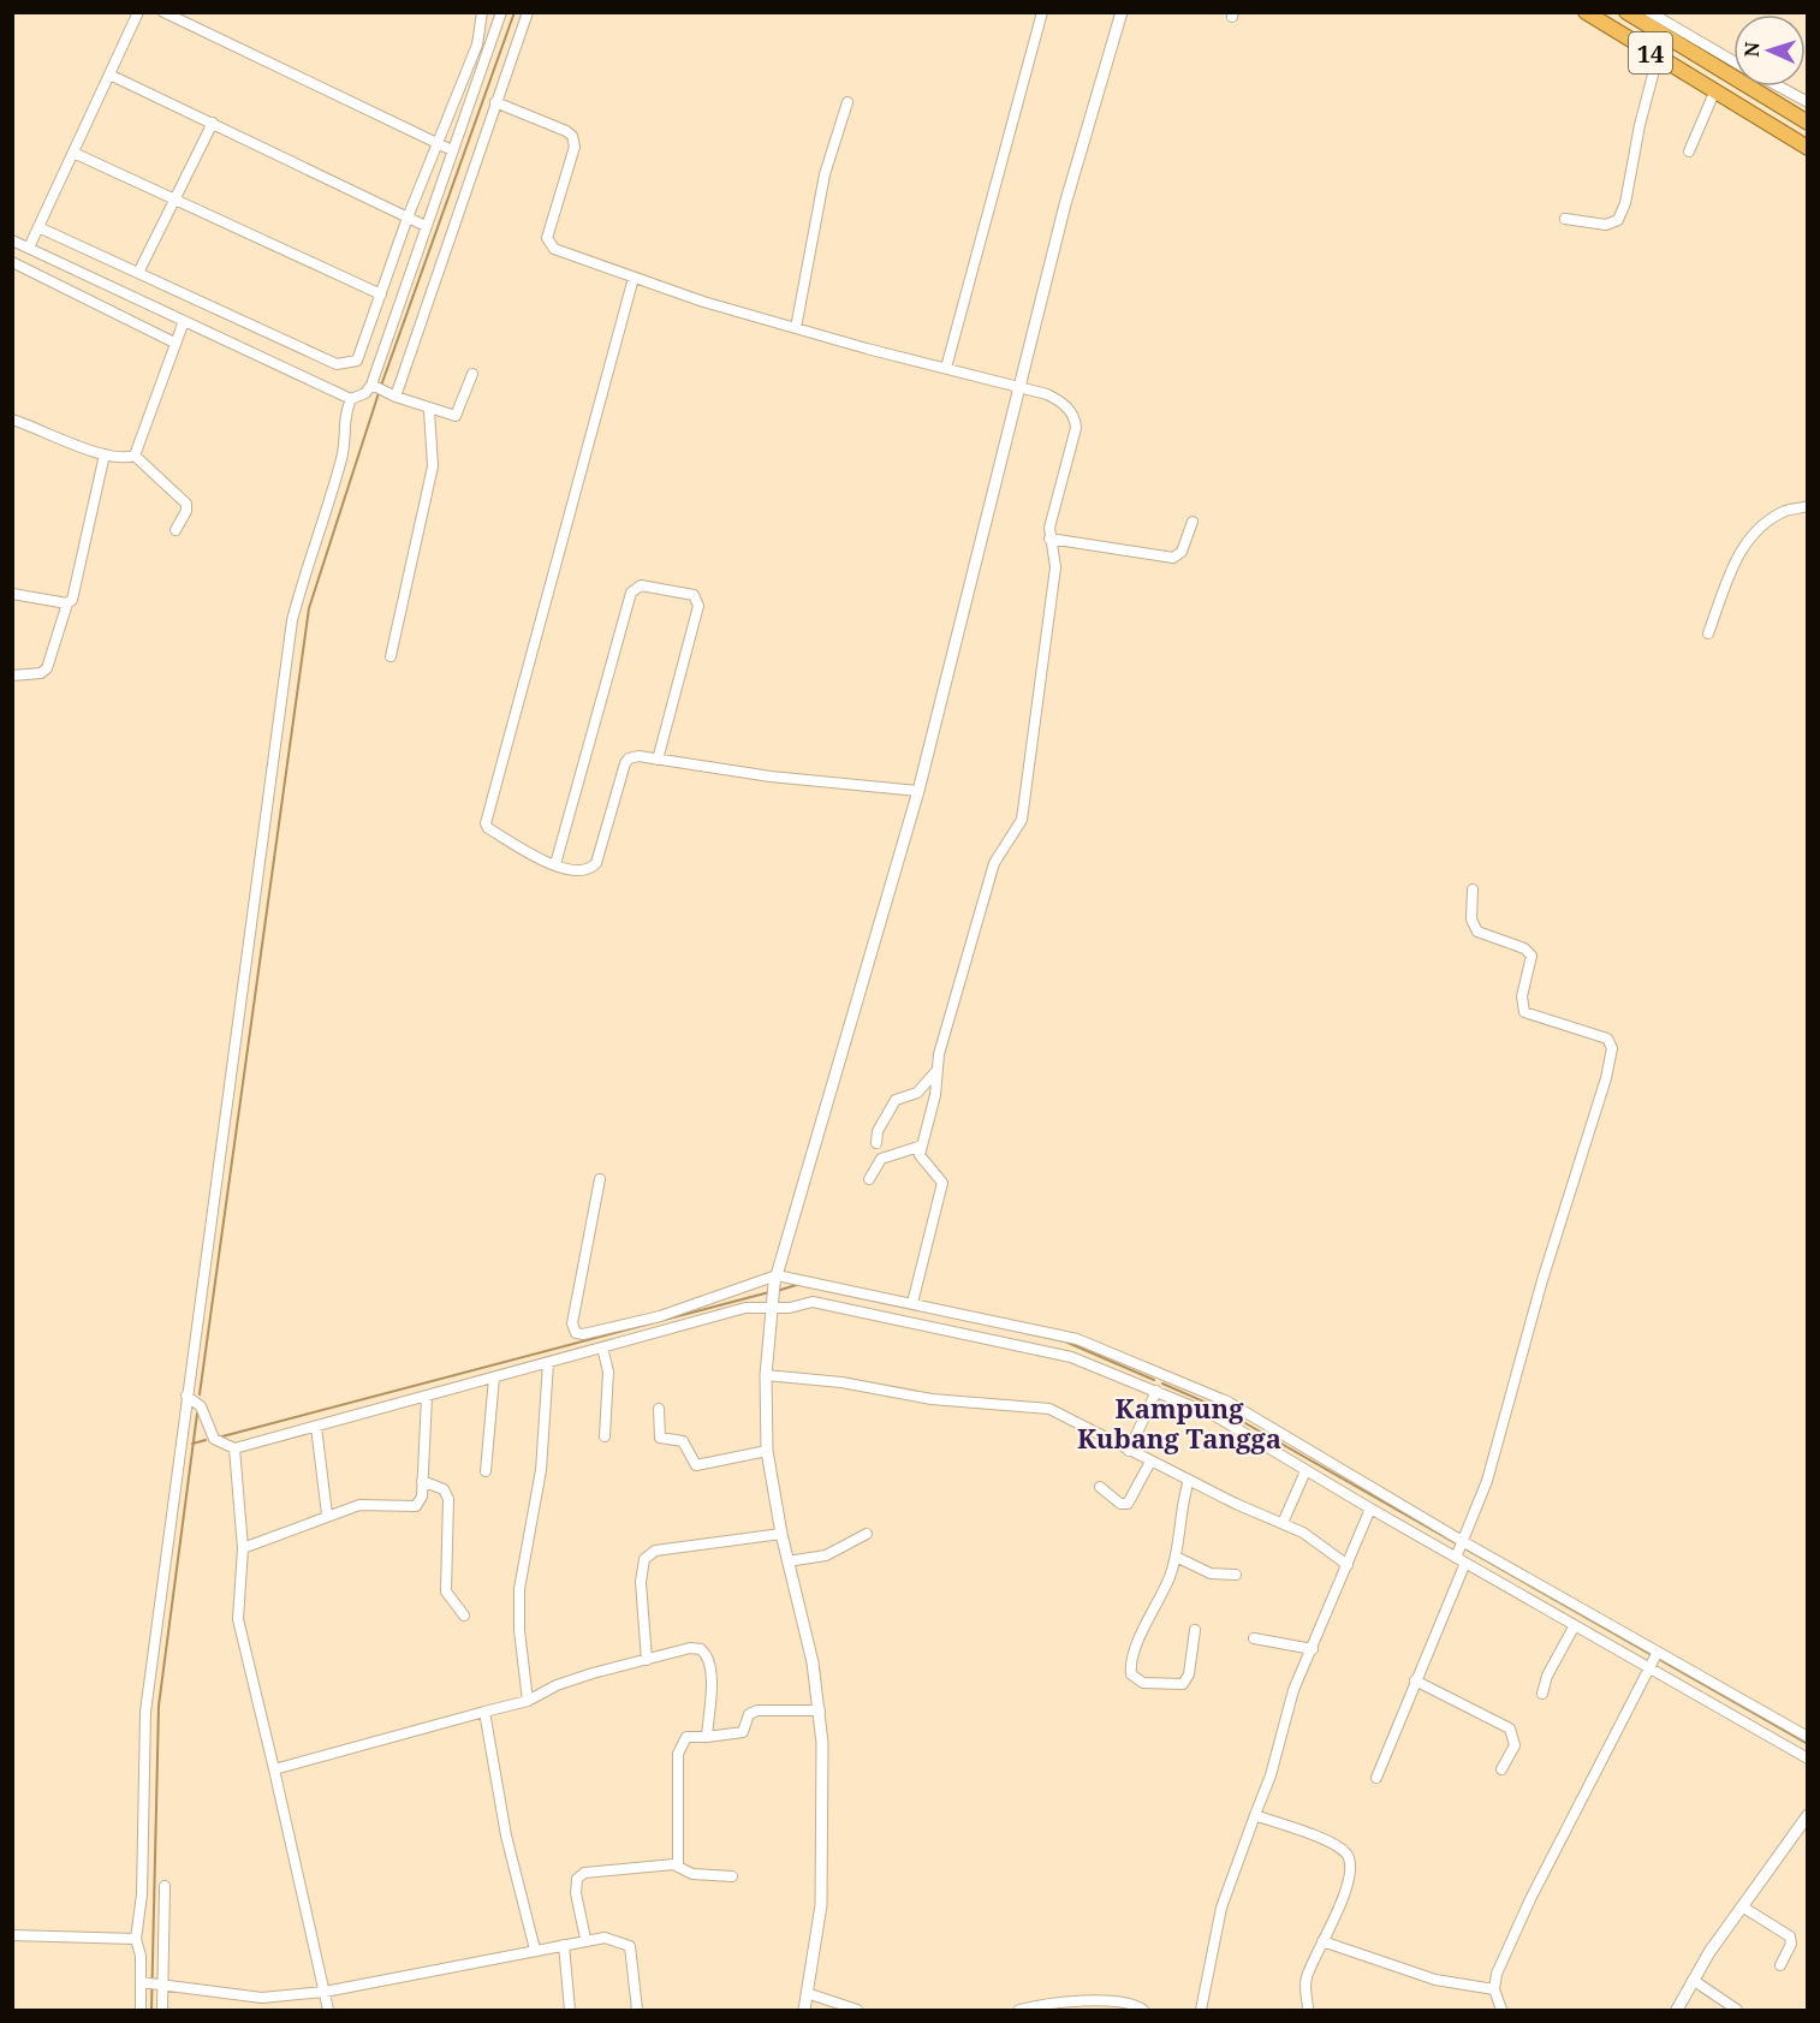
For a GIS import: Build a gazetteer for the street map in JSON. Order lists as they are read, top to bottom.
{
  "streets": {
    "highway": ["14"]
  },
  "districts": ["Kampung Kubang Tangga"],
  "north": "left"
}
